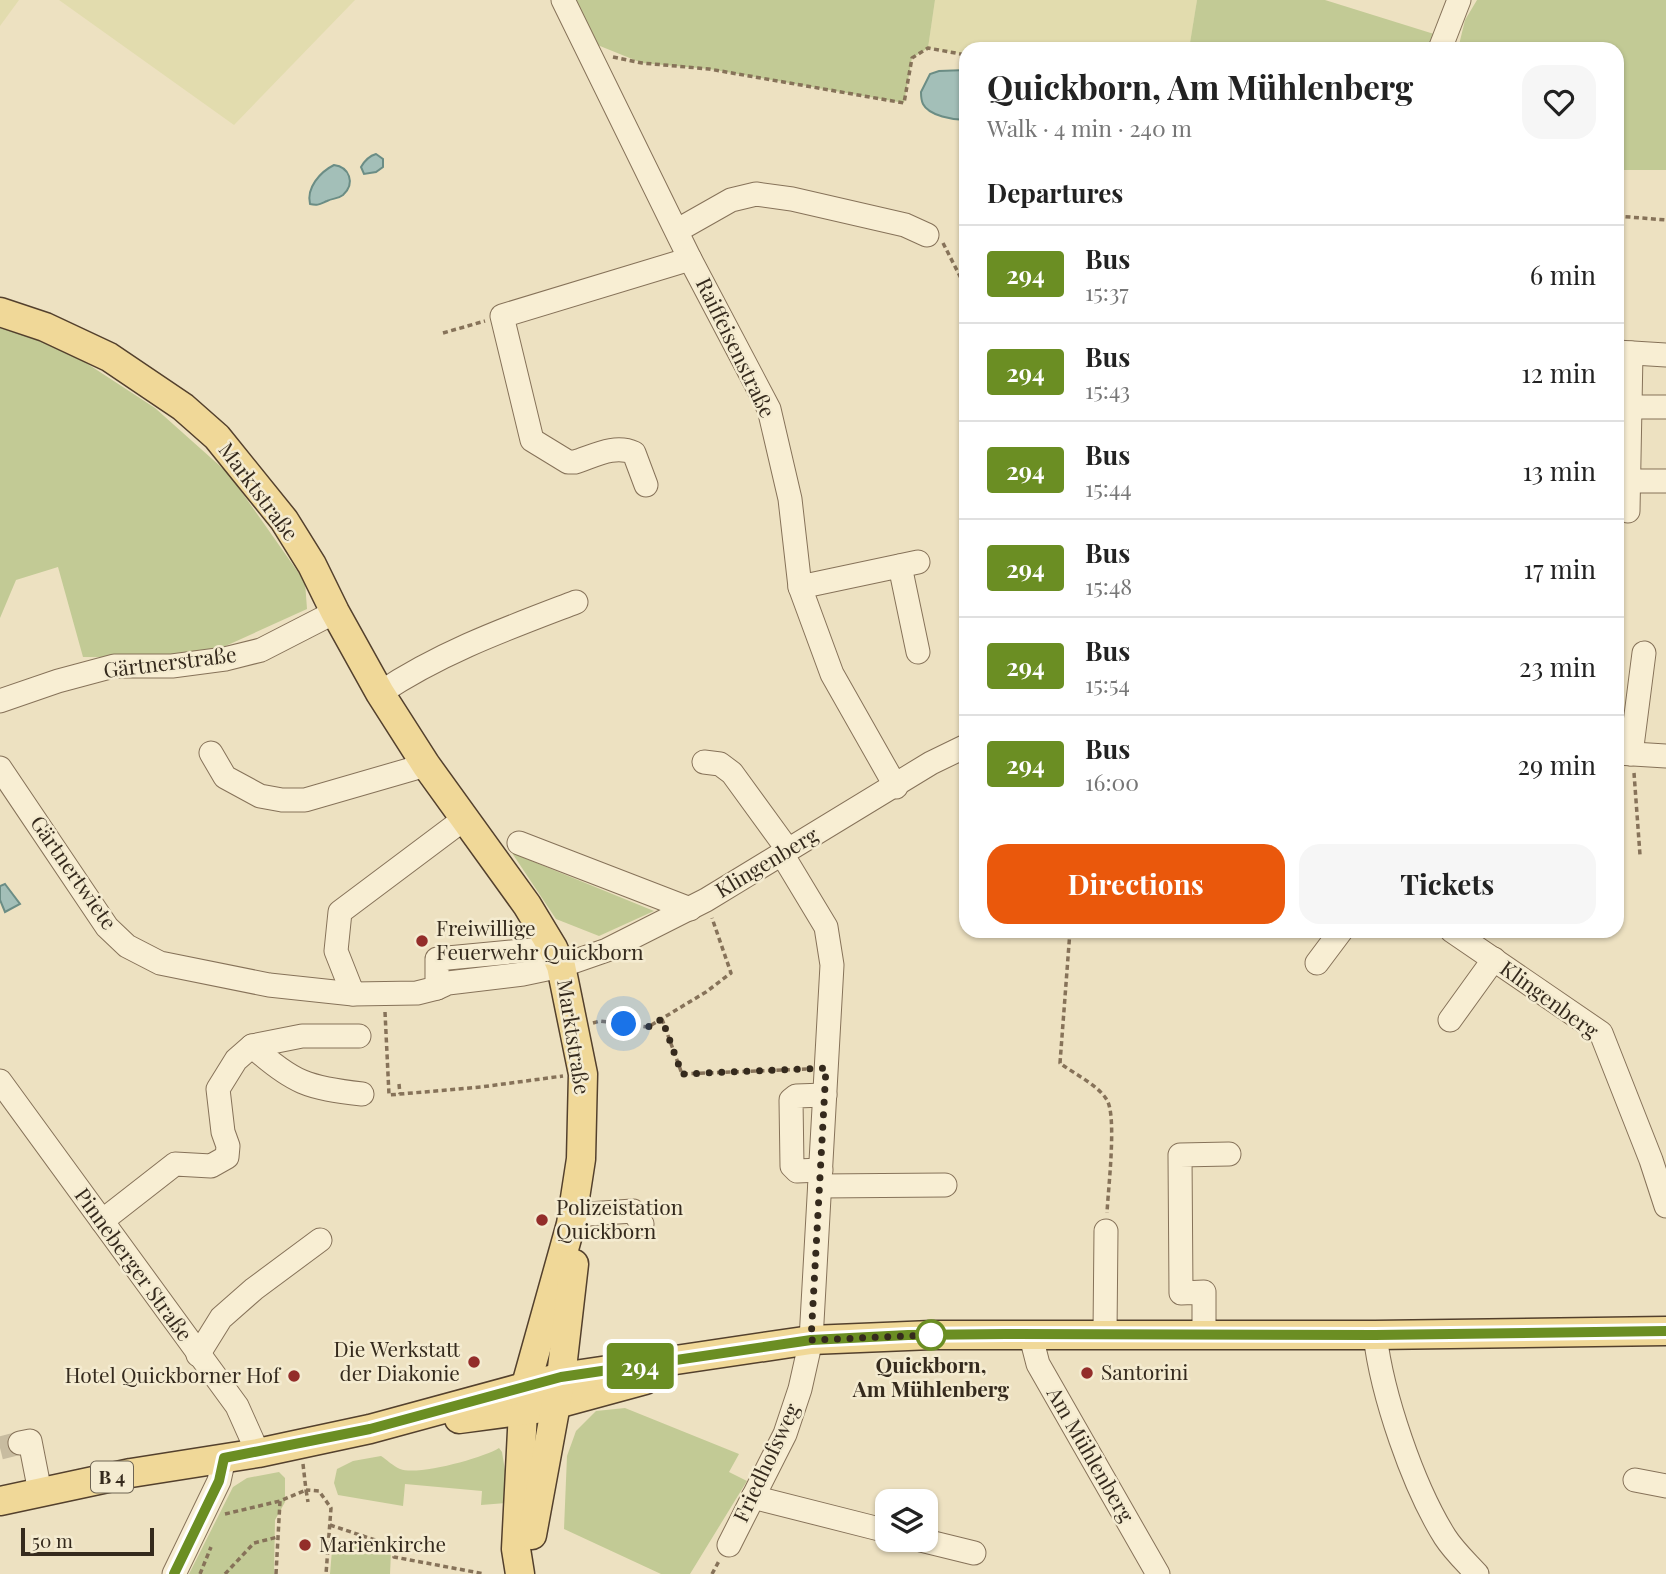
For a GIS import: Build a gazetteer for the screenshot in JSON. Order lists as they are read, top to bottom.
{
  "streets": {
    "main road": ["Marktstraße", "B 4"],
    "street": [
      "Raiffeisenstraße",
      "Gärtnerstraße",
      "Klingenberg",
      "Gärtnertwiete",
      "Pinneberger Straße",
      "Am Mühlenberg",
      "Friedhofsweg"
    ]
  },
  "crossings": [
    ["Raiffeisenstraße", "Klingenberg"],
    ["Marktstraße", "Gärtnerstraße"],
    ["Marktstraße", "Klingenberg"],
    ["Marktstraße", "B 4"],
    ["Klingenberg", "Gärtnertwiete"],
    ["Klingenberg", "Friedhofsweg"],
    ["Pinneberger Straße", "B 4"],
    ["Am Mühlenberg", "B 4"],
    ["Friedhofsweg", "B 4"]
  ],
  "places": [
    "Freiwillige Feuerwehr Quickborn",
    "Polizeistation Quickborn",
    "Quickborn, Am Mühlenberg",
    "Die Werkstatt der Diakonie",
    "Santorini",
    "Hotel Quickborner Hof",
    "Marienkirche"
  ],
  "lines": ["bus line 294"],
  "scale_bar": "50 m",
  "page": {
    "on_map": "294",
    "heading": [
      ["Quickborn, Am Mühlenberg", "Walk · 4 min · 240 m"],
      "Departures"
    ],
    "list": [
      {
        "mark": "294",
        "name": "Bus",
        "note": "15:37",
        "value": "6 min"
      },
      {
        "mark": "294",
        "name": "Bus",
        "note": "15:43",
        "value": "12 min"
      },
      {
        "mark": "294",
        "name": "Bus",
        "note": "15:44",
        "value": "13 min"
      },
      {
        "mark": "294",
        "name": "Bus",
        "note": "15:48",
        "value": "17 min"
      },
      {
        "mark": "294",
        "name": "Bus",
        "note": "15:54",
        "value": "23 min"
      },
      {
        "mark": "294",
        "name": "Bus",
        "note": "16:00",
        "value": "29 min"
      }
    ],
    "buttons": ["Directions", "Tickets"],
    "scale": "50 m"
  }
}
